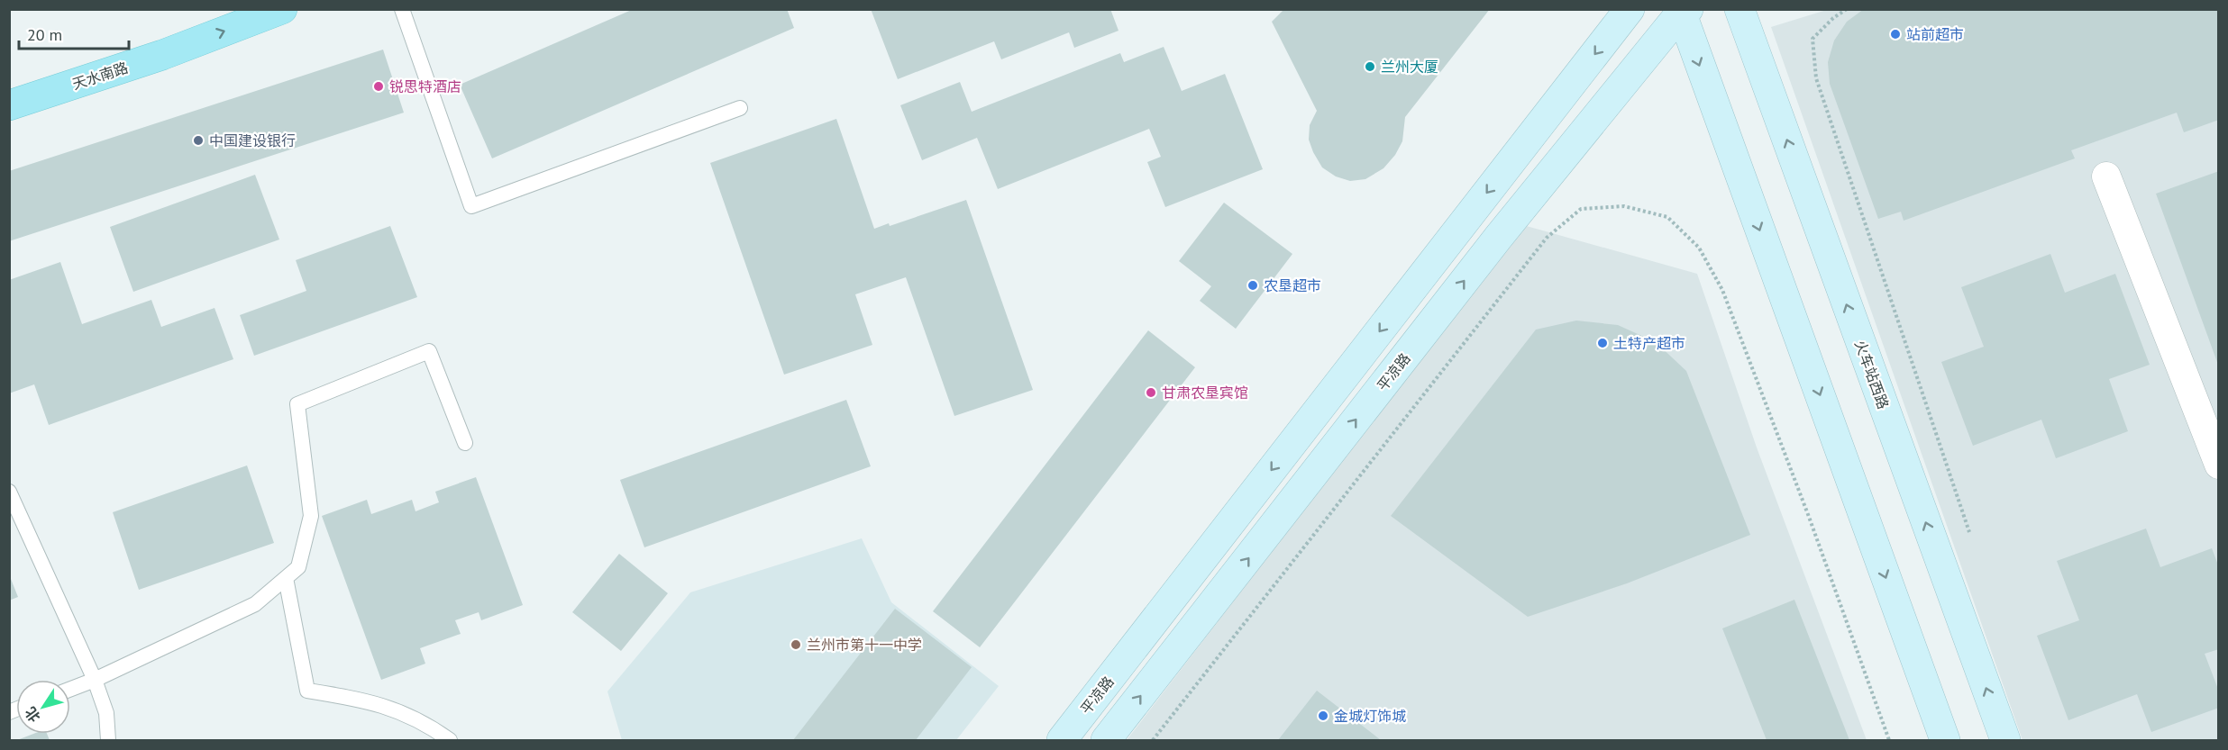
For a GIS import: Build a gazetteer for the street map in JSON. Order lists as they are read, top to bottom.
{
  "streets": {
    "main road": ["天水南路"],
    "street": ["平凉路", "火车站西路"]
  },
  "one_way": ["天水南路"],
  "places": [
    "站前超市",
    "兰州大厦",
    "锐思特酒店",
    "中国建设银行",
    "农垦超市",
    "土特产超市",
    "甘肃农垦宾馆",
    "兰州市第十一中学",
    "金城灯饰城"
  ],
  "scale_bar": "20 m",
  "north": "bottom left"
}
